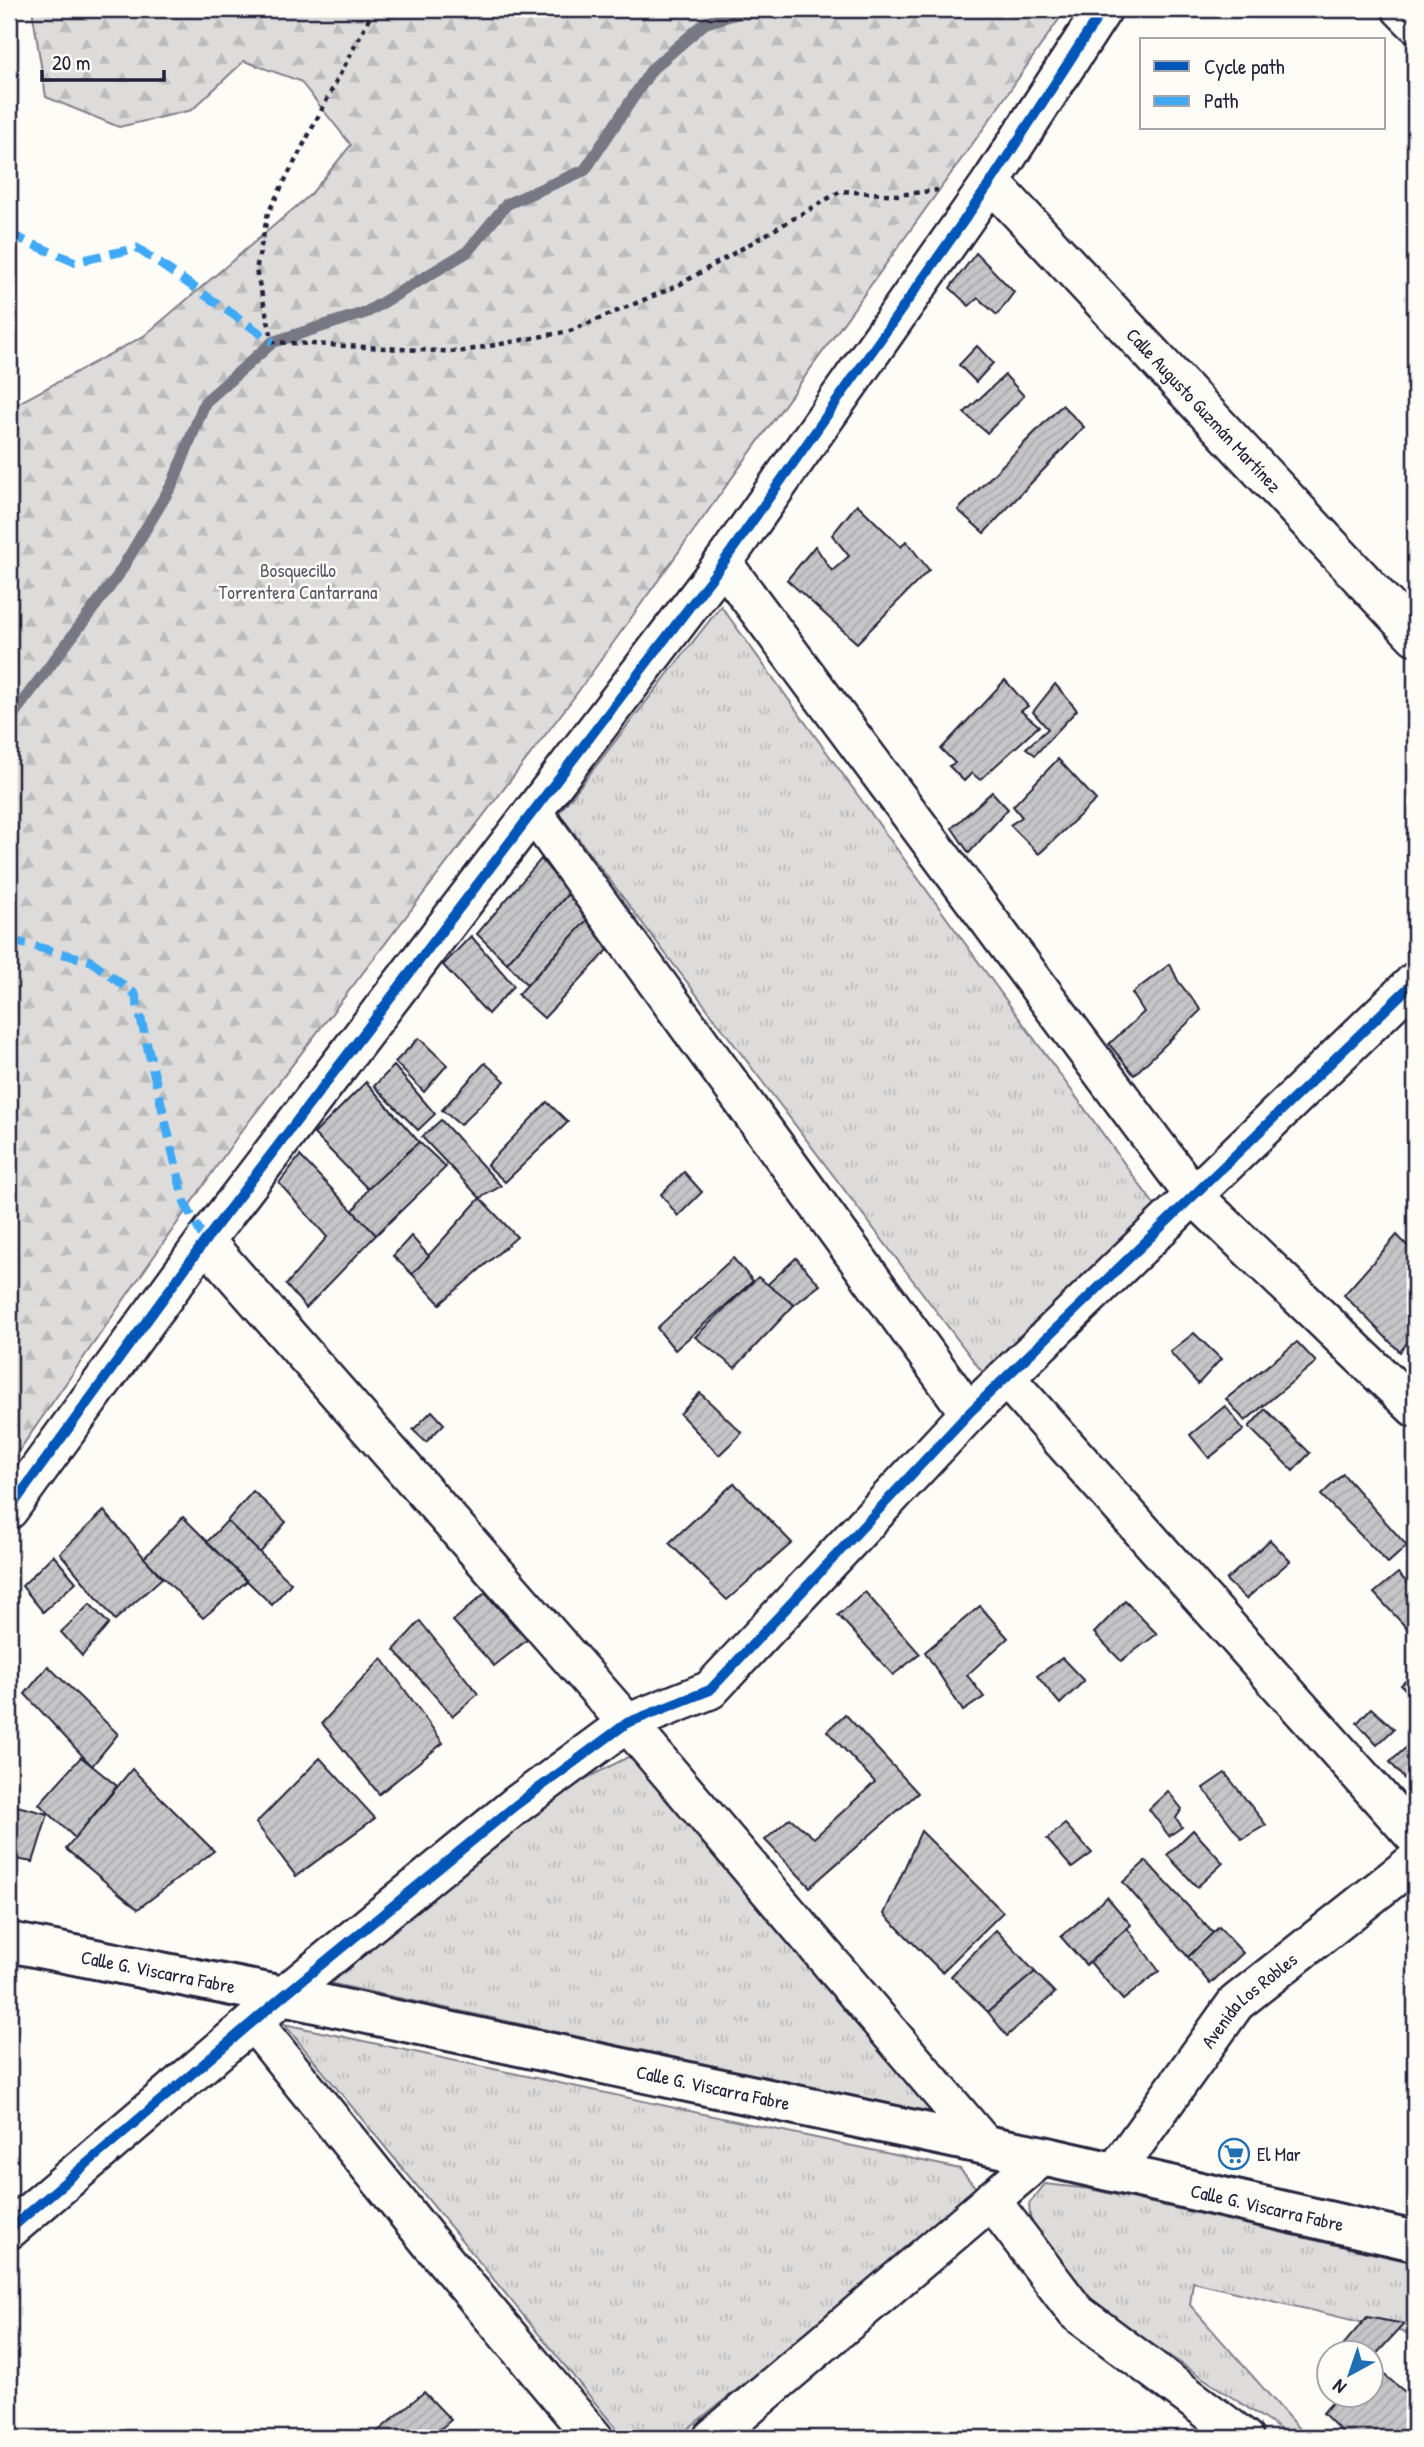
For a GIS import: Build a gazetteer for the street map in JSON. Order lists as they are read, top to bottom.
{
  "streets": {
    "street": ["Calle Augusto Guzmán Martínez", "Calle G. Viscarra Fabre", "Avenida Los Robles"]
  },
  "crossings": [
    ["Calle G. Viscarra Fabre", "Avenida Los Robles"]
  ],
  "parks": ["Bosquecillo Torrentera Cantarrana"],
  "places": {
    "supermarket": ["El Mar"]
  },
  "legend": ["Cycle path", "Path"],
  "scale_bar": "20 m",
  "north": "bottom left"
}
